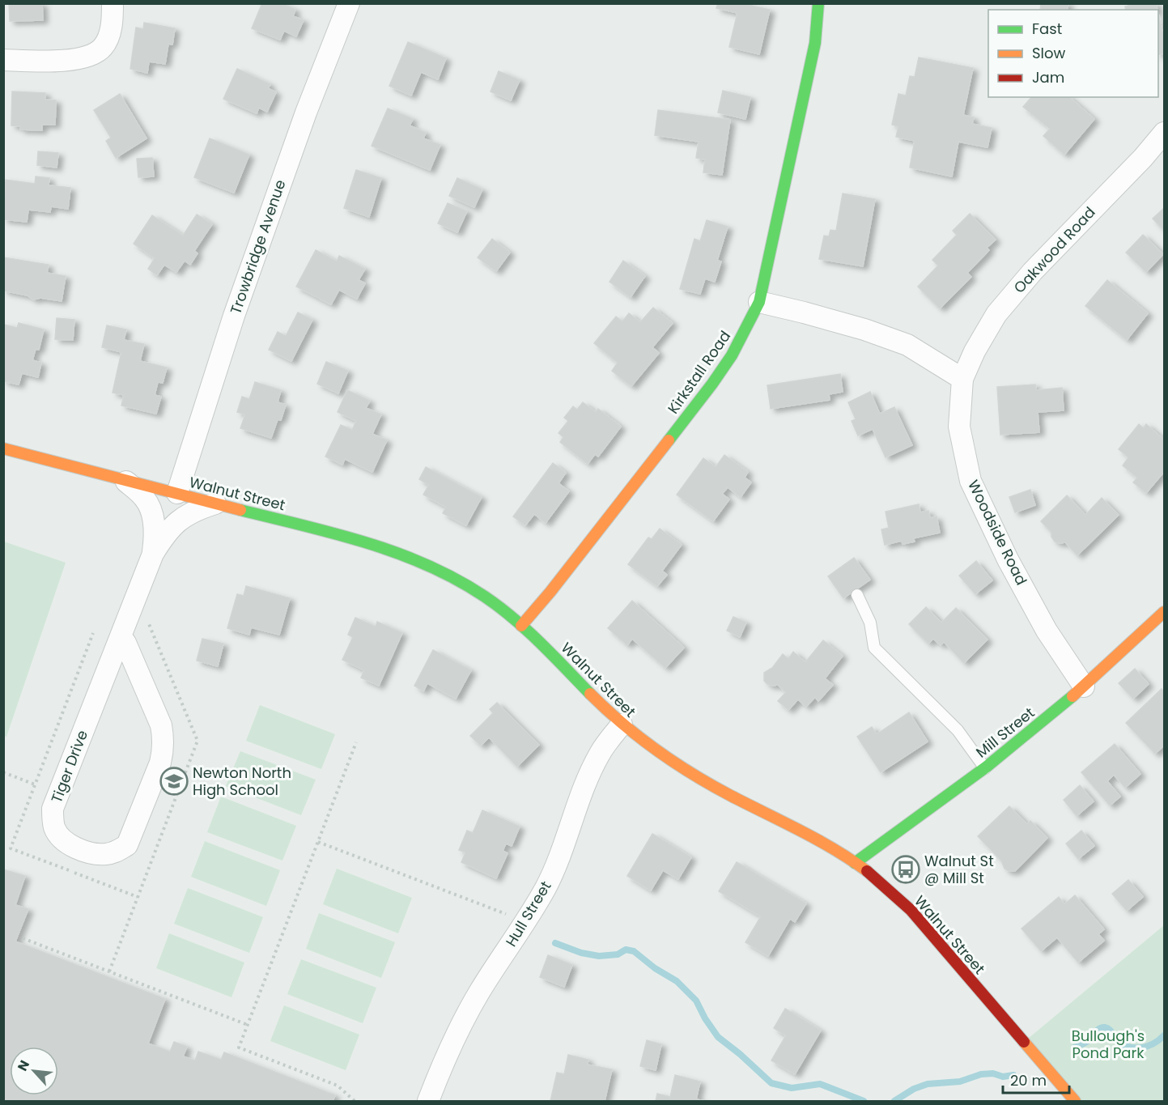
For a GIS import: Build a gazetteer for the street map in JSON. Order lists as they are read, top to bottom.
{
  "streets": {
    "main road": ["Kirkstall Road", "Walnut Street", "Mill Street"],
    "street": [
      "Trowbridge Avenue",
      "Oakwood Road",
      "Woodside Road",
      "Tiger Drive",
      "Hull Street"
    ]
  },
  "crossings": [
    ["Trowbridge Avenue", "Walnut Street"],
    ["Oakwood Road", "Woodside Road"],
    ["Kirkstall Road", "Walnut Street"],
    ["Walnut Street", "Mill Street"],
    ["Walnut Street", "Tiger Drive"],
    ["Walnut Street", "Hull Street"],
    ["Woodside Road", "Mill Street"]
  ],
  "parks": ["Bullough's Pond Park"],
  "places": {
    "school or university": ["Newton North High School"],
    "bus stop": ["Walnut St @ Mill St"]
  },
  "legend": ["Fast", "Slow", "Jam"],
  "scale_bar": "20 m",
  "north": "top left"
}
